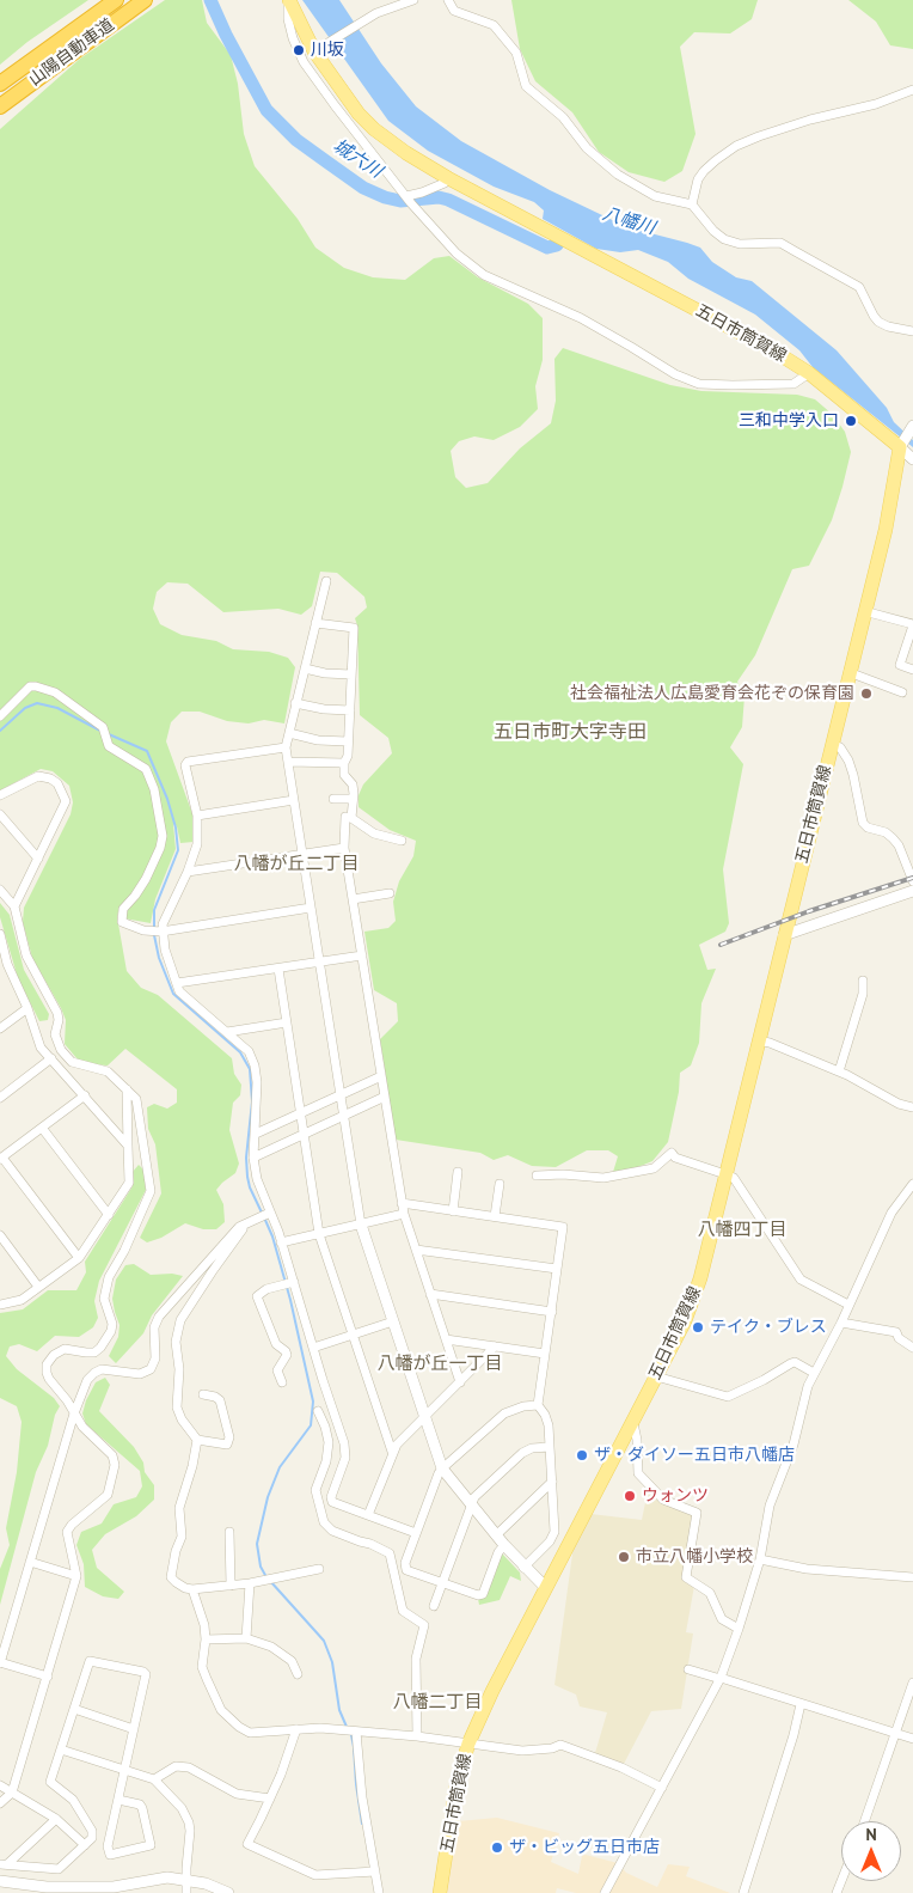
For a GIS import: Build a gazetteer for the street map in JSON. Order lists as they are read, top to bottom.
{
  "streets": {
    "highway": ["山陽自動車道"],
    "main road": ["五日市筒賀線"]
  },
  "districts": [
    "五日市町大字寺田",
    "八幡が丘二丁目",
    "八幡四丁目",
    "八幡が丘一丁目",
    "八幡二丁目"
  ],
  "water": ["城六川", "八幡川"],
  "places": [
    "川坂",
    "三和中学入口",
    "社会福祉法人広島愛育会花ぞの保育園",
    "テイク・ブレス",
    "ザ・ダイソー五日市八幡店",
    "ウォンツ",
    "市立八幡小学校",
    "ザ・ビッグ五日市店"
  ],
  "north": "top"
}
